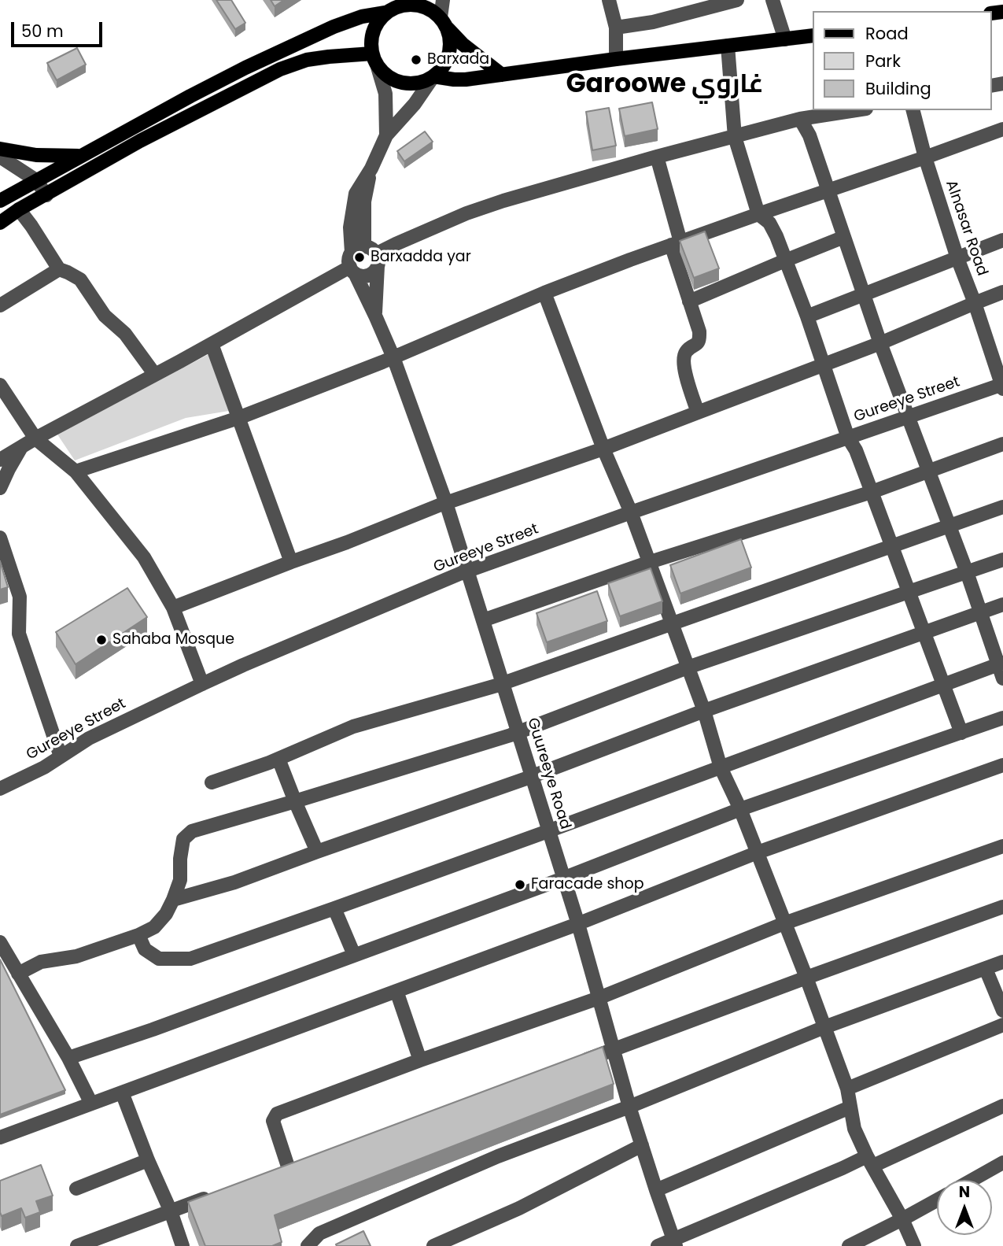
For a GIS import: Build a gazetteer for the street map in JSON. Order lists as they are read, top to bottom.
{
  "streets": {
    "street": ["Alnasar Road", "Gureeye Street", "Guureeye Road"]
  },
  "crossings": [
    ["Alnasar Road", "Gureeye Street"],
    ["Gureeye Street", "Guureeye Road"]
  ],
  "districts": ["Garoowe غاروي"],
  "places": [
    "Barxada",
    "Barxadda yar",
    "Sahaba Mosque",
    "Faracade shop"
  ],
  "legend": ["Road", "Park", "Building"],
  "scale_bar": "50 m",
  "north": "top"
}
